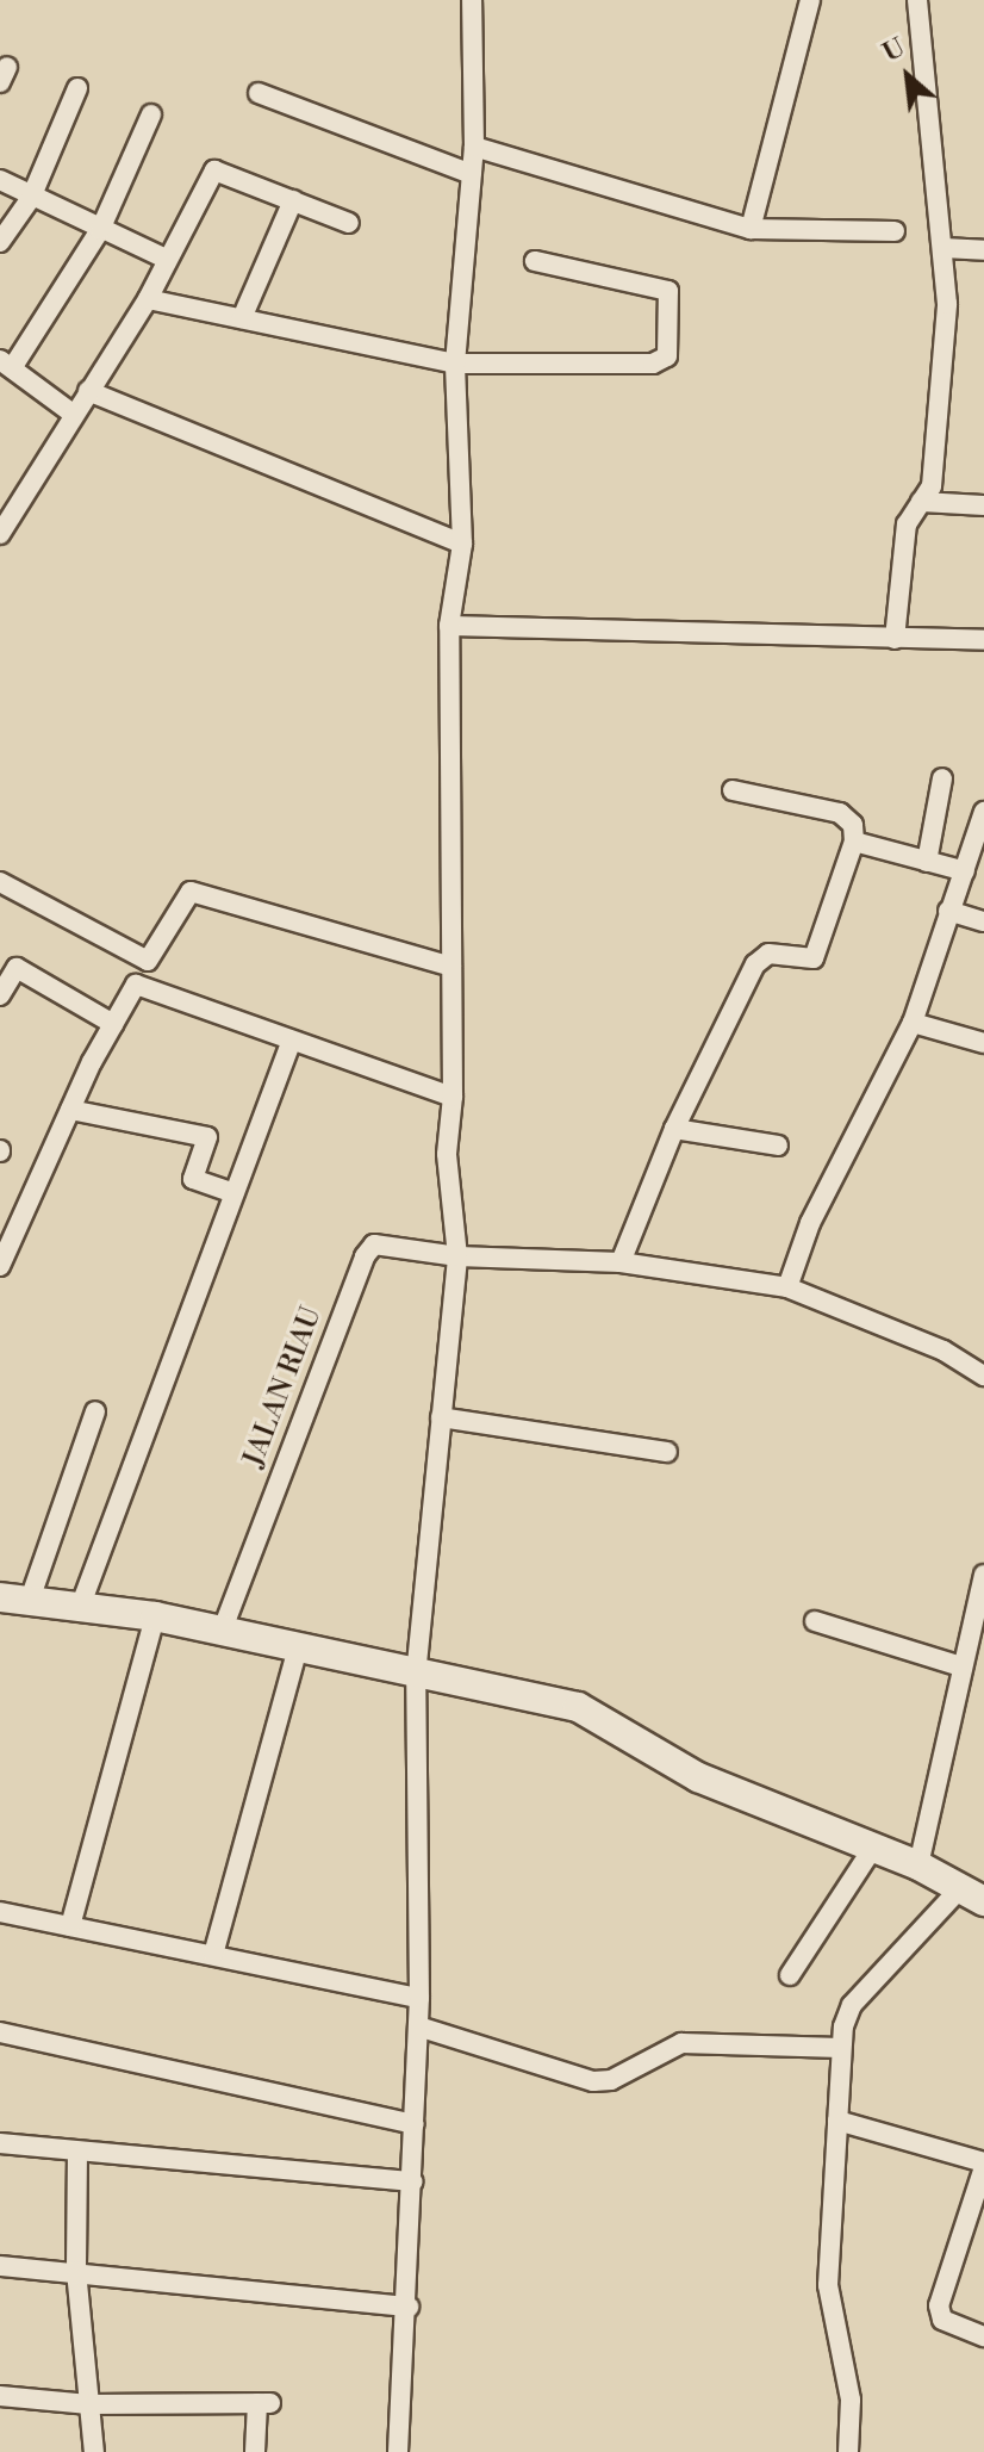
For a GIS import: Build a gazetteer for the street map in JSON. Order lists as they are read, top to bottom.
{
  "streets": {
    "street": ["JALAN RIAU"]
  },
  "north": "top left"
}
